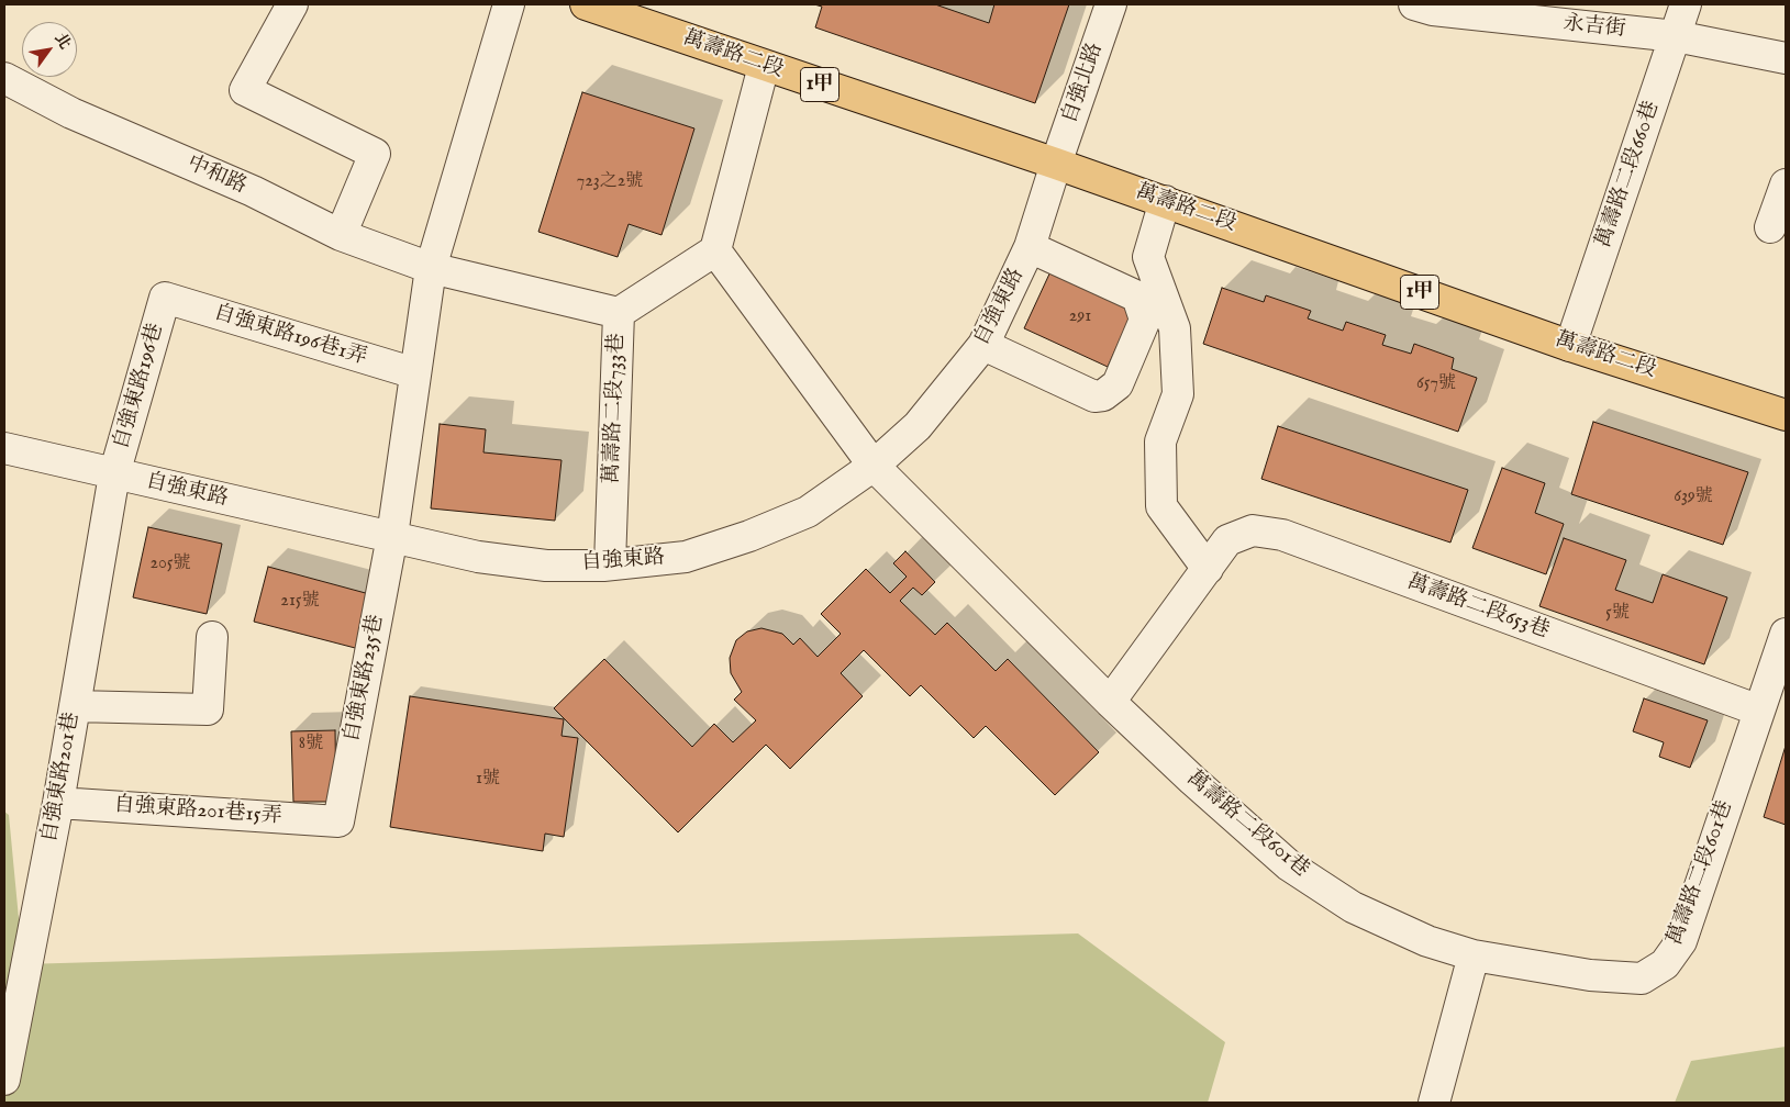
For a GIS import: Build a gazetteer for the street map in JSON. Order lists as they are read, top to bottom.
{
  "streets": {
    "main road": ["萬壽路二段", "1甲"],
    "street": [
      "永吉街",
      "自強北路",
      "萬壽路二段660巷",
      "中和路",
      "自強東路",
      "自強東路196巷1弄",
      "自強東路196巷",
      "萬壽路二段733巷",
      "萬壽路二段653巷",
      "自強東路235巷",
      "自強東路201巷",
      "自強東路201巷15弄",
      "萬壽路二段601巷"
    ]
  },
  "crossings": [
    ["永吉街", "萬壽路二段660巷"],
    ["萬壽路二段", "自強北路"],
    ["萬壽路二段", "萬壽路二段660巷"],
    ["萬壽路二段", "自強東路"],
    ["自強北路", "自強東路"],
    ["中和路", "萬壽路二段733巷"],
    ["自強東路", "自強東路196巷"],
    ["自強東路", "萬壽路二段733巷"],
    ["自強東路", "自強東路235巷"],
    ["自強東路", "自強東路201巷"],
    ["自強東路", "萬壽路二段601巷"],
    ["自強東路196巷1弄", "自強東路196巷"],
    ["自強東路196巷", "自強東路201巷"],
    ["萬壽路二段653巷", "萬壽路二段601巷"],
    ["自強東路235巷", "自強東路201巷15弄"],
    ["自強東路201巷", "自強東路201巷15弄"]
  ],
  "house_numbers": [
    "723之2號",
    "291",
    "657號",
    "639號",
    "205號",
    "215號",
    "5號",
    "8號",
    "1號"
  ],
  "north": "top right"
}
